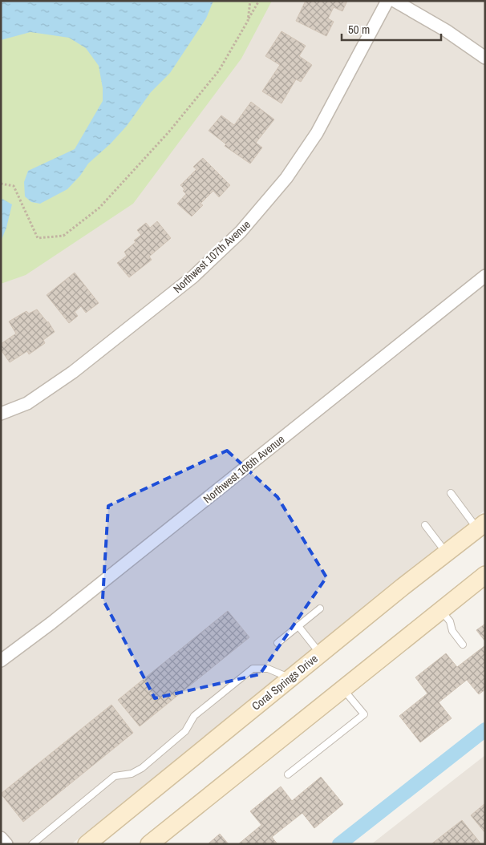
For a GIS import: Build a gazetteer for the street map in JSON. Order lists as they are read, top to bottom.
{
  "streets": {
    "main road": ["Coral Springs Drive"],
    "street": ["Northwest 107th Avenue", "Northwest 106th Avenue"]
  },
  "scale_bar": "50 m"
}
